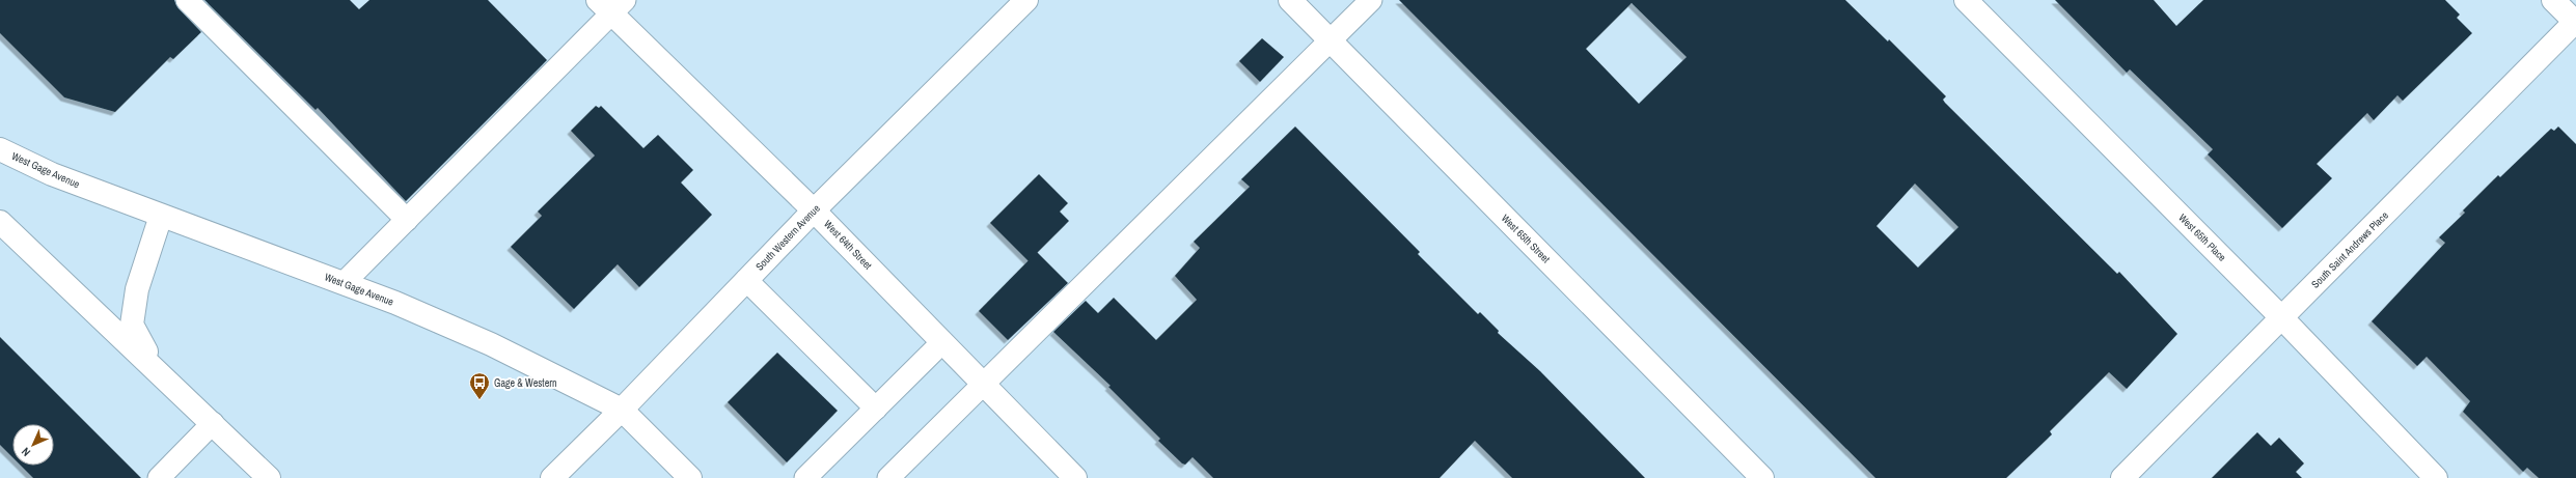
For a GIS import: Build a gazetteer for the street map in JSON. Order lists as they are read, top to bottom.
{
  "streets": {
    "street": [
      "West Gage Avenue",
      "South Western Avenue",
      "West 65th Place",
      "West 65th Street",
      "West 64th Street",
      "South Saint Andrews Place"
    ]
  },
  "crossings": [
    ["West Gage Avenue", "South Western Avenue"],
    ["South Western Avenue", "West 64th Street"],
    ["West 65th Place", "South Saint Andrews Place"]
  ],
  "places": {
    "bus stop": ["Gage & Western"]
  },
  "north": "bottom left"
}
